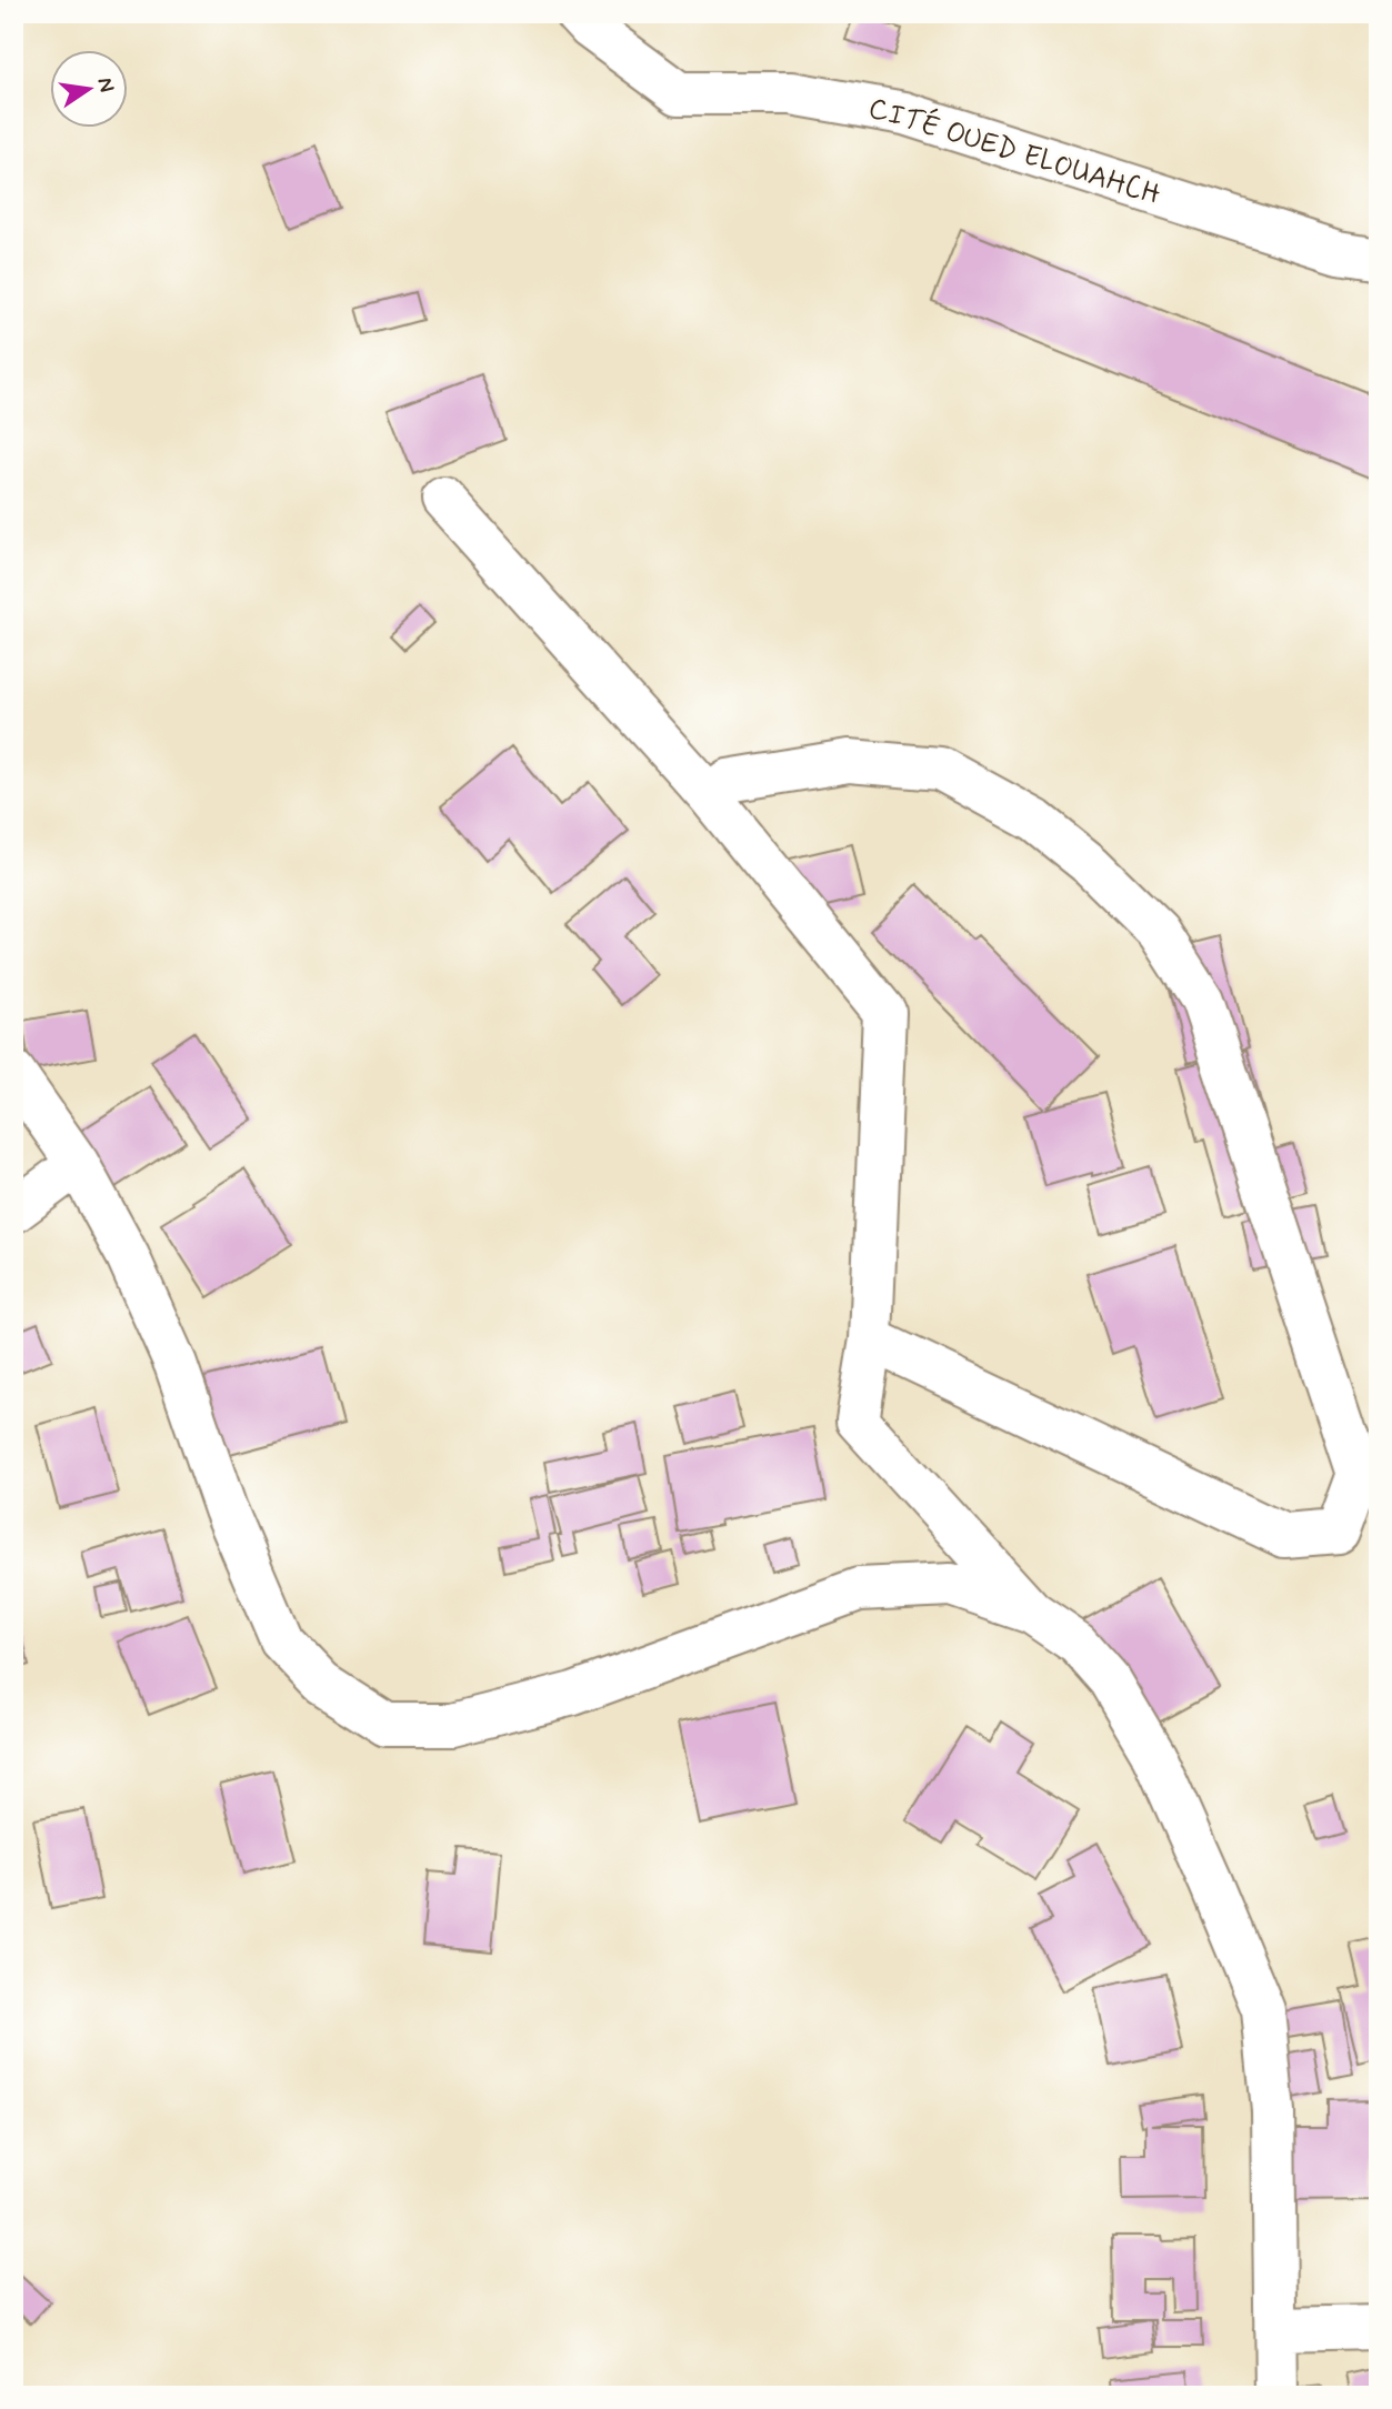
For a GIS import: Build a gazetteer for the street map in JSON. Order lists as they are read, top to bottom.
{
  "streets": {
    "street": ["CITÉ OUED ELOUAHCH"]
  },
  "north": "right"
}
